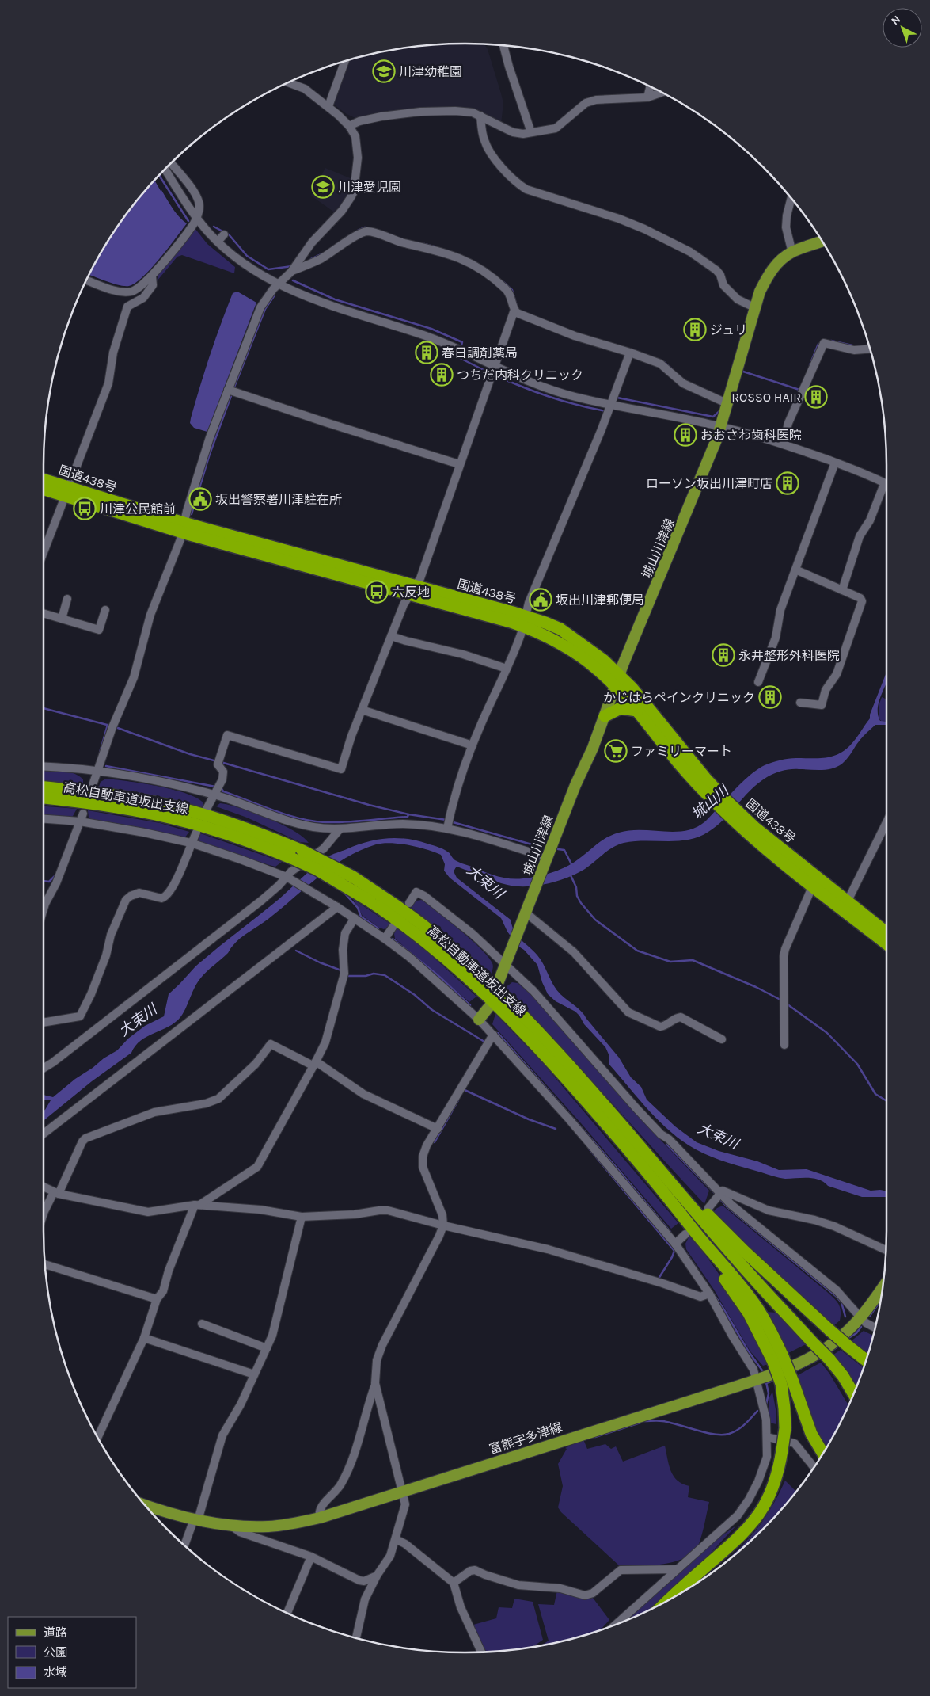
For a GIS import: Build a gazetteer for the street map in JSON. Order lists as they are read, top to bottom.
{
  "streets": {
    "highway": ["国道438号", "高松自動車道坂出支線"],
    "main road": ["城山川津線", "富熊宇多津線"]
  },
  "crossings": [
    ["国道438号", "城山川津線"]
  ],
  "water": ["城山川", "大束川"],
  "places": {
    "school or university": ["川津幼稚園", "川津愛児園"],
    "building": [
      "ジュリ",
      "春日調剤薬局",
      "つちだ内科クリニック",
      "ROSSO HAIR",
      "おおさわ歯科医院",
      "ローソン坂出川津町店",
      "永井整形外科医院",
      "かじはらペインクリニック"
    ],
    "public building": ["坂出警察署川津駐在所", "坂出川津郵便局"],
    "bus stop": ["川津公民館前", "六反地"],
    "supermarket": ["ファミリーマート"]
  },
  "legend": ["道路", "公園", "水域"],
  "north": "top left"
}
